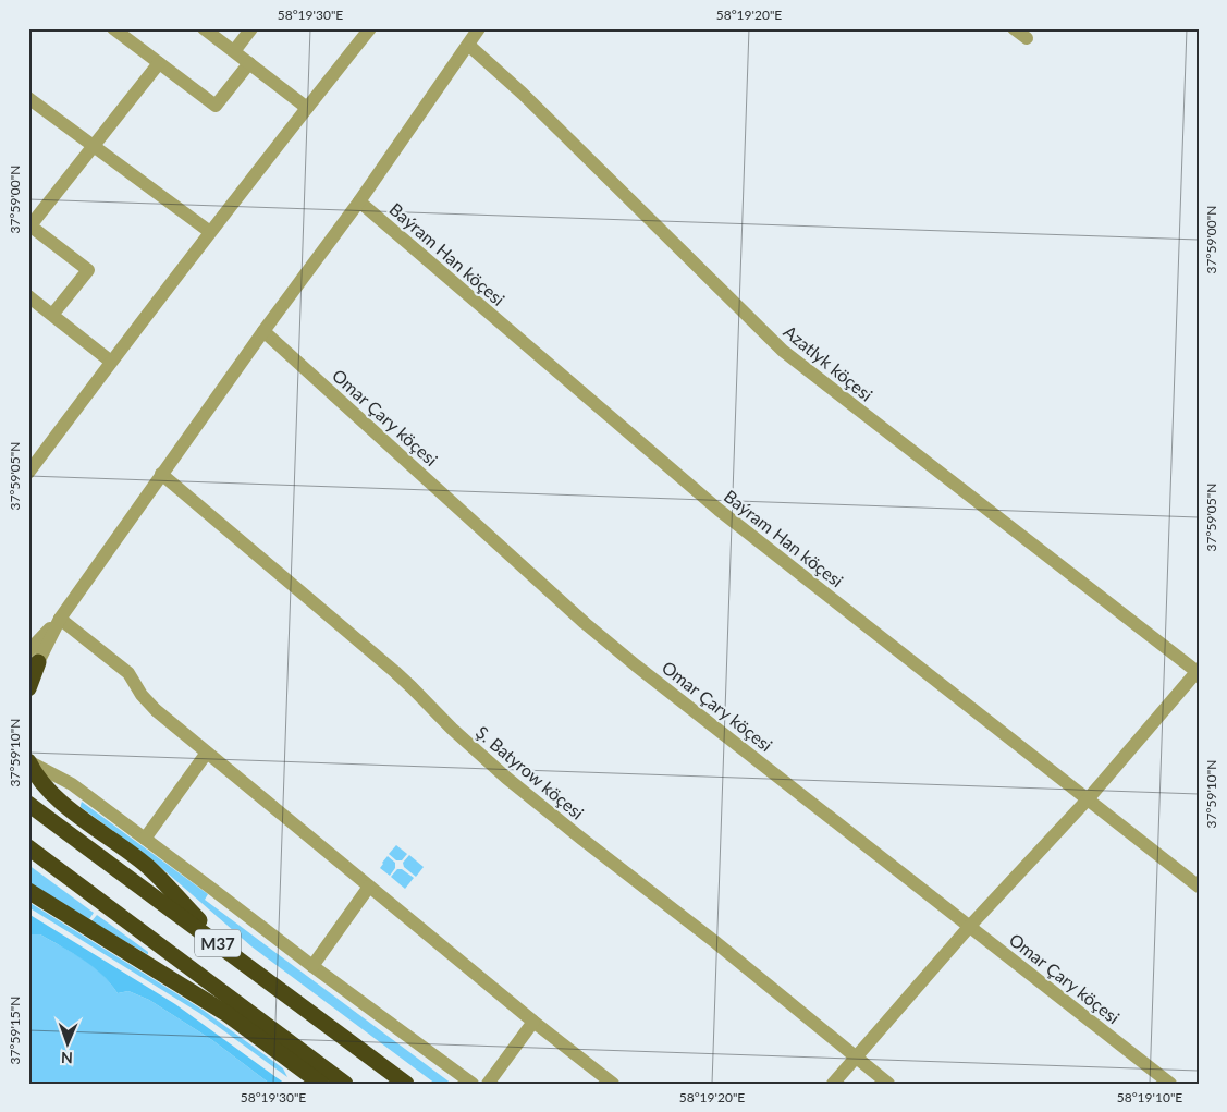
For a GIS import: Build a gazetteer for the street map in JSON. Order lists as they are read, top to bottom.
{
  "streets": {
    "highway": ["M37"],
    "street": [
      "Baýram Han köçesi",
      "Azatlyk köçesi",
      "Omar Çary köçesi",
      "Ş. Batyrow köçesi"
    ]
  },
  "north": "bottom",
  "coordinates": [
    "58°19'30\"E",
    "58°19'20\"E",
    "37°59'00\"N",
    "37°59'05\"N",
    "37°59'10\"N",
    "37°59'15\"N",
    "58°19'10\"E"
  ]
}
